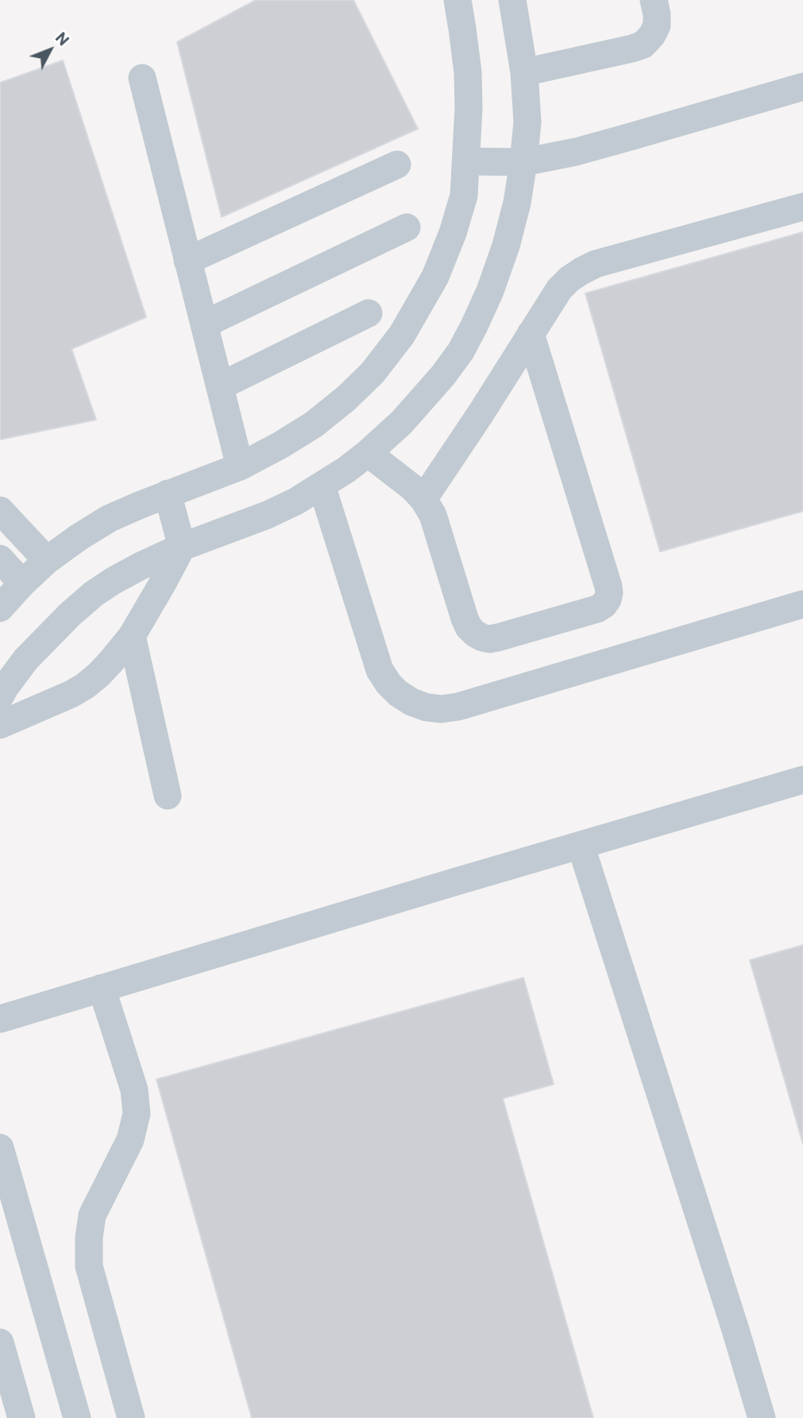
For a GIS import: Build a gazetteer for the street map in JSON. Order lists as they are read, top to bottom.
{
  "north": "top right"
}
